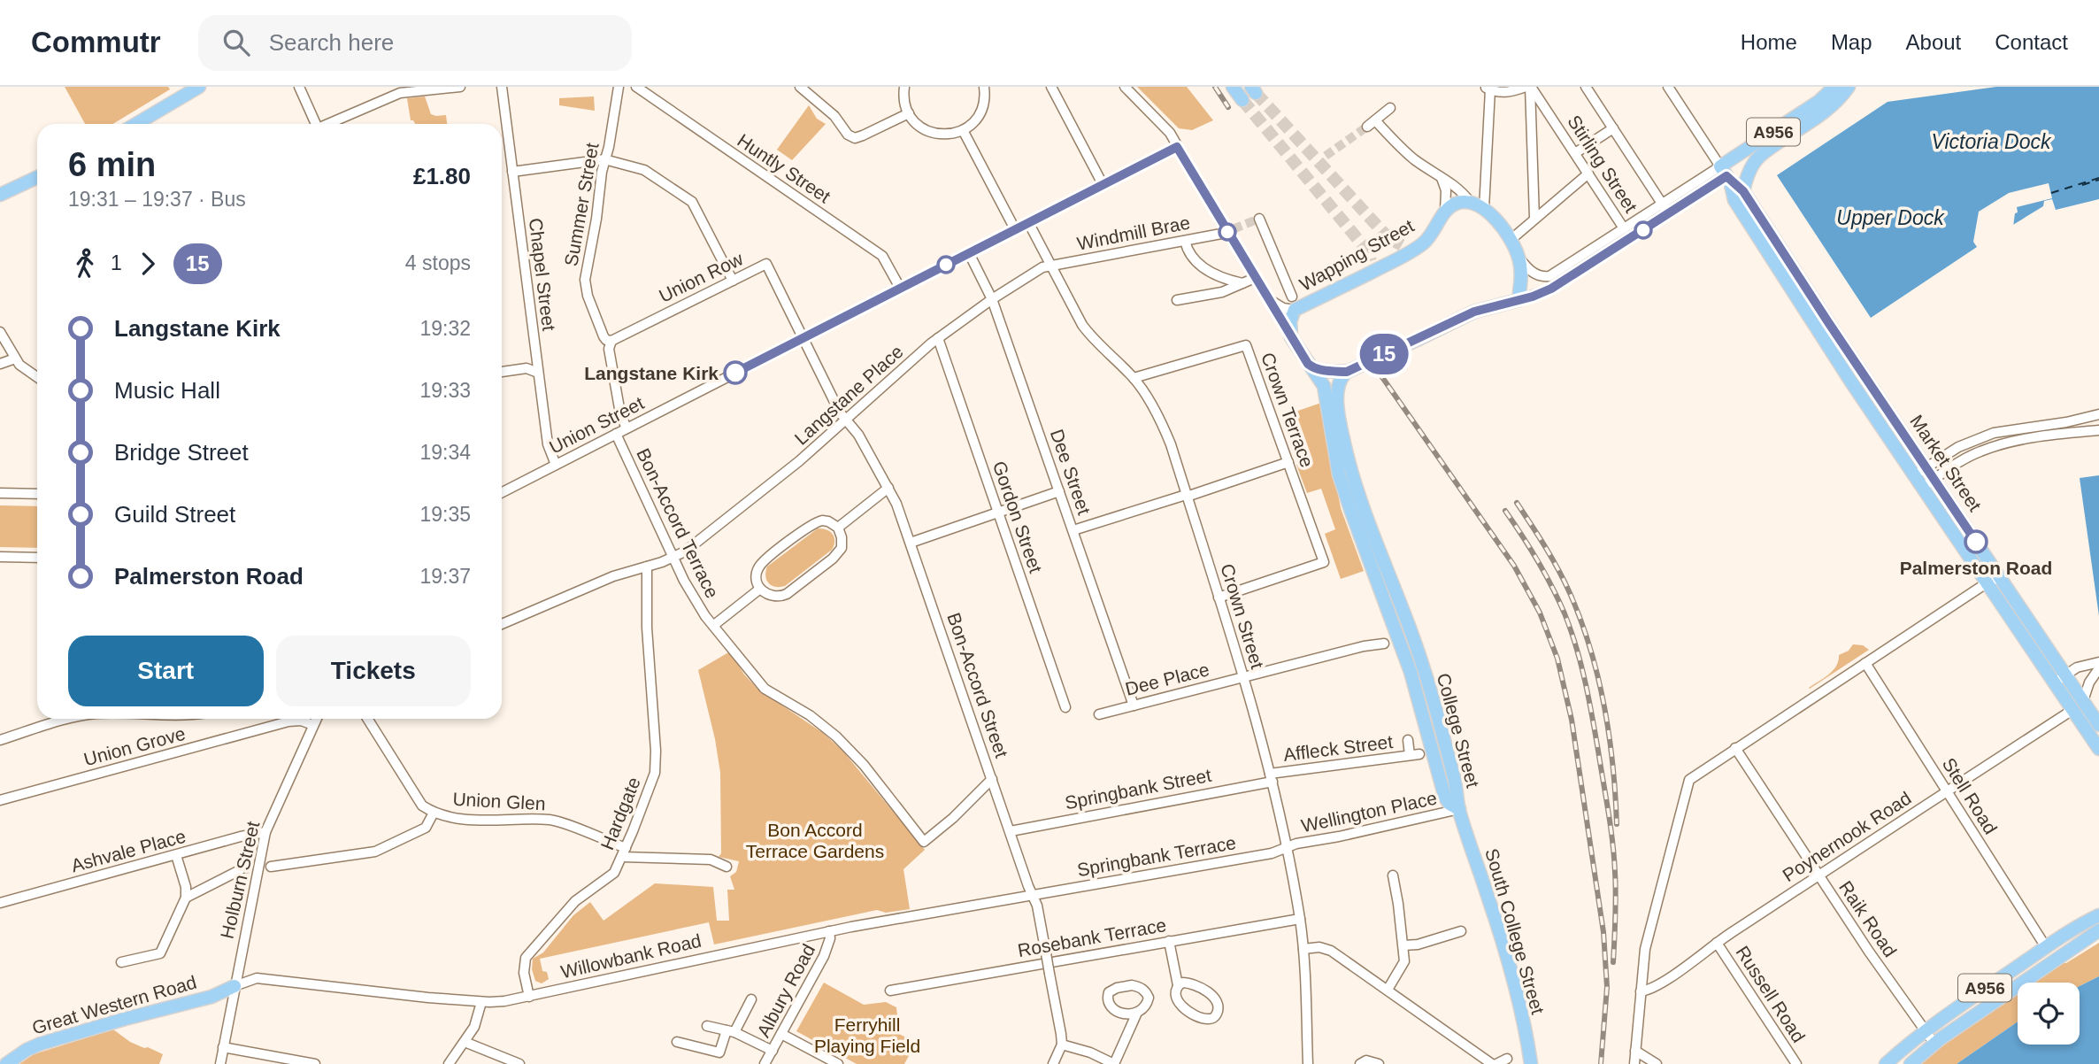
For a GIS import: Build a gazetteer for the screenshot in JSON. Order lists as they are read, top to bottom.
{
  "streets": {
    "main road": [
      "A956",
      "Wapping Street",
      "Market Street",
      "College Street",
      "South College Street",
      "Great Western Road"
    ],
    "street": [
      "Stirling Street",
      "Huntly Street",
      "Summer Street",
      "Windmill Brae",
      "Chapel Street",
      "Union Row",
      "Langstane Place",
      "Crown Terrace",
      "Union Street",
      "Dee Street",
      "Gordon Street",
      "Bon-Accord Terrace",
      "Crown Street",
      "Dee Place",
      "Bon-Accord Street",
      "Union Grove",
      "Affleck Street",
      "Springbank Street",
      "Stell Road",
      "Union Glen",
      "Wellington Place",
      "Hardgate",
      "Poynernook Road",
      "Ashvale Place",
      "Springbank Terrace",
      "Holburn Street",
      "Raik Road",
      "Rosebank Terrace",
      "Willowbank Road",
      "Albury Road",
      "Russell Road"
    ]
  },
  "crossings": [
    ["A956", "Market Street"],
    ["A956", "Stell Road"],
    ["A956", "Raik Road"],
    ["Huntly Street", "Union Street"],
    ["Summer Street", "Union Row"],
    ["Windmill Brae", "Langstane Place"],
    ["Windmill Brae", "Crown Street"],
    ["Wapping Street", "College Street"],
    ["Chapel Street", "Union Street"],
    ["Union Row", "Union Street"],
    ["Union Row", "Bon-Accord Street"],
    ["Langstane Place", "Dee Street"],
    ["Langstane Place", "Gordon Street"],
    ["Langstane Place", "Bon-Accord Terrace"],
    ["Langstane Place", "Crown Street"],
    ["Langstane Place", "Bon-Accord Street"],
    ["Langstane Place", "Hardgate"],
    ["Crown Terrace", "Crown Street"],
    ["Union Street", "Dee Street"],
    ["Union Street", "Bon-Accord Terrace"],
    ["Union Street", "Crown Street"],
    ["Union Street", "Bon-Accord Street"],
    ["Market Street", "Poynernook Road"],
    ["Dee Street", "Dee Place"],
    ["Bon-Accord Terrace", "Bon-Accord Street"],
    ["Crown Street", "Dee Place"],
    ["Crown Street", "Affleck Street"],
    ["Crown Street", "Springbank Street"],
    ["Crown Street", "Wellington Place"],
    ["Crown Street", "Springbank Terrace"],
    ["Crown Street", "Rosebank Terrace"],
    ["Bon-Accord Street", "Springbank Street"],
    ["Bon-Accord Street", "Springbank Terrace"],
    ["Bon-Accord Street", "Willowbank Road"],
    ["College Street", "Wellington Place"],
    ["College Street", "South College Street"],
    ["Union Grove", "Holburn Street"],
    ["Affleck Street", "Springbank Street"],
    ["Stell Road", "Poynernook Road"],
    ["Union Glen", "Hardgate"],
    ["Wellington Place", "Springbank Terrace"],
    ["Wellington Place", "South College Street"],
    ["Hardgate", "Willowbank Road"],
    ["Poynernook Road", "Raik Road"],
    ["Poynernook Road", "Russell Road"],
    ["Ashvale Place", "Holburn Street"],
    ["Springbank Terrace", "Willowbank Road"],
    ["Holburn Street", "Willowbank Road"],
    ["Holburn Street", "Great Western Road"],
    ["Willowbank Road", "Albury Road"],
    ["Willowbank Road", "Great Western Road"]
  ],
  "water": ["Victoria Dock", "Upper Dock"],
  "parks": ["Bon Accord Terrace Gardens", "Ferryhill Playing Field"],
  "places": ["Langstane Kirk", "Palmerston Road"],
  "lines": ["bus line 15"],
  "page": {
    "header": "Commutr",
    "search": "Search here",
    "nav": [
      "Home",
      "Map",
      "About",
      "Contact"
    ],
    "on_map": "15",
    "heading": ["6 min", "19:31 – 19:37 · Bus", "£1.80"],
    "legs": ["1", "15", "4 stops"],
    "list": [
      {
        "name": "Langstane Kirk",
        "value": "19:32"
      },
      {
        "name": "Music Hall",
        "value": "19:33"
      },
      {
        "name": "Bridge Street",
        "value": "19:34"
      },
      {
        "name": "Guild Street",
        "value": "19:35"
      },
      {
        "name": "Palmerston Road",
        "value": "19:37"
      }
    ],
    "buttons": ["Start", "Tickets"]
  }
}
